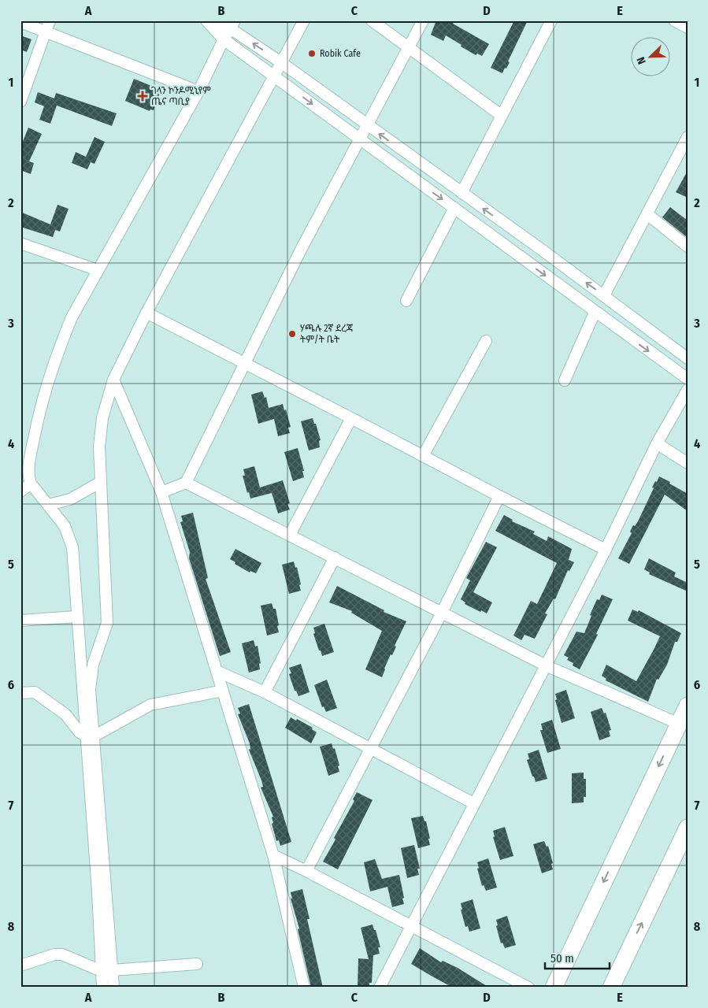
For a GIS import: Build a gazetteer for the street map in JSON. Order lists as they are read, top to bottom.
{
  "places": {
    "other": ["Robik Cafe", "ሃጫሉ 2ኛ ደረጃ ትም/ት ቤት"],
    "health": ["ገላን ኮንዶሚኒየም ጤና ጣቢያ"]
  },
  "scale_bar": "50 m",
  "north": "bottom left",
  "grid": {
    "columns": [
      "A",
      "B",
      "C",
      "D",
      "E"
    ],
    "rows": [
      "1",
      "2",
      "3",
      "4",
      "5",
      "6",
      "7",
      "8"
    ]
  }
}
